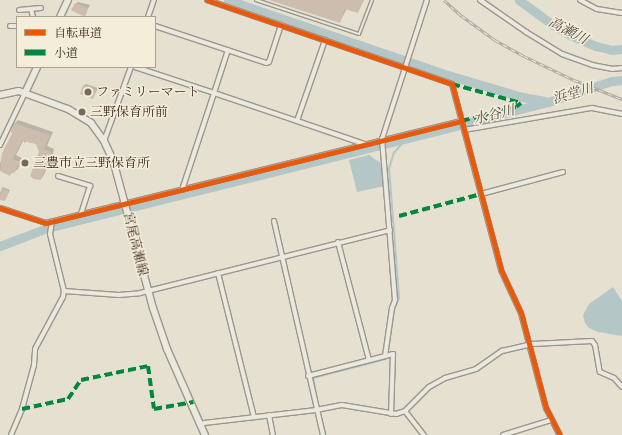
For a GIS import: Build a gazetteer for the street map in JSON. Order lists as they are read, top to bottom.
{
  "streets": {
    "main road": ["宮尾高瀬線"]
  },
  "water": ["高瀬川", "浜堂川", "水谷川"],
  "places": ["ファミリーマート", "三野保育所前", "三豊市立三野保育所"],
  "legend": ["自転車道", "小道"]
}
